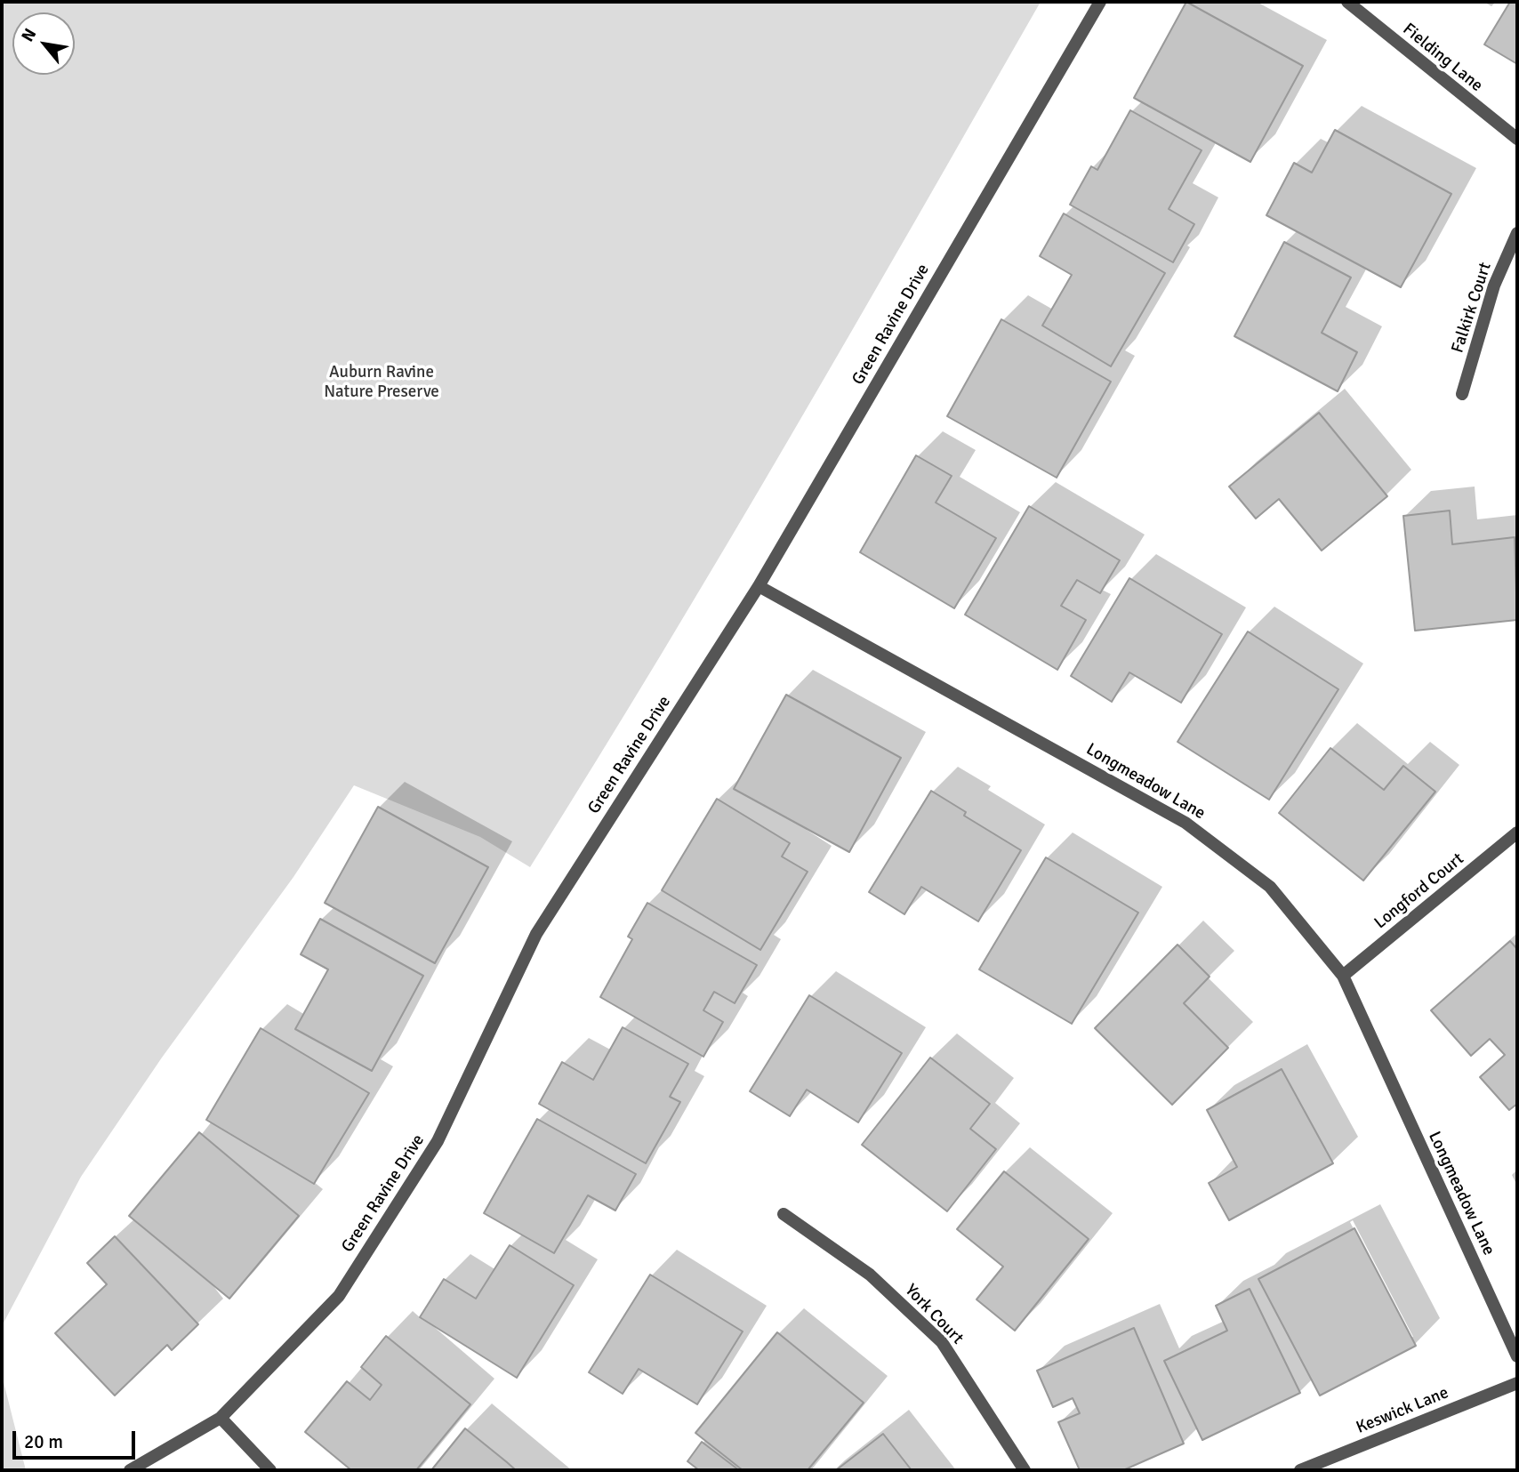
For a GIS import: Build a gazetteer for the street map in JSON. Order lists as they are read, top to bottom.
{
  "streets": {
    "street": [
      "Fielding Lane",
      "Falkirk Court",
      "Green Ravine Drive",
      "Longmeadow Lane",
      "Longford Court",
      "York Court",
      "Keswick Lane"
    ]
  },
  "crossings": [
    ["Green Ravine Drive", "Longmeadow Lane"],
    ["Longmeadow Lane", "Longford Court"]
  ],
  "parks": ["Auburn Ravine Nature Preserve"],
  "scale_bar": "20 m",
  "north": "top left"
}
